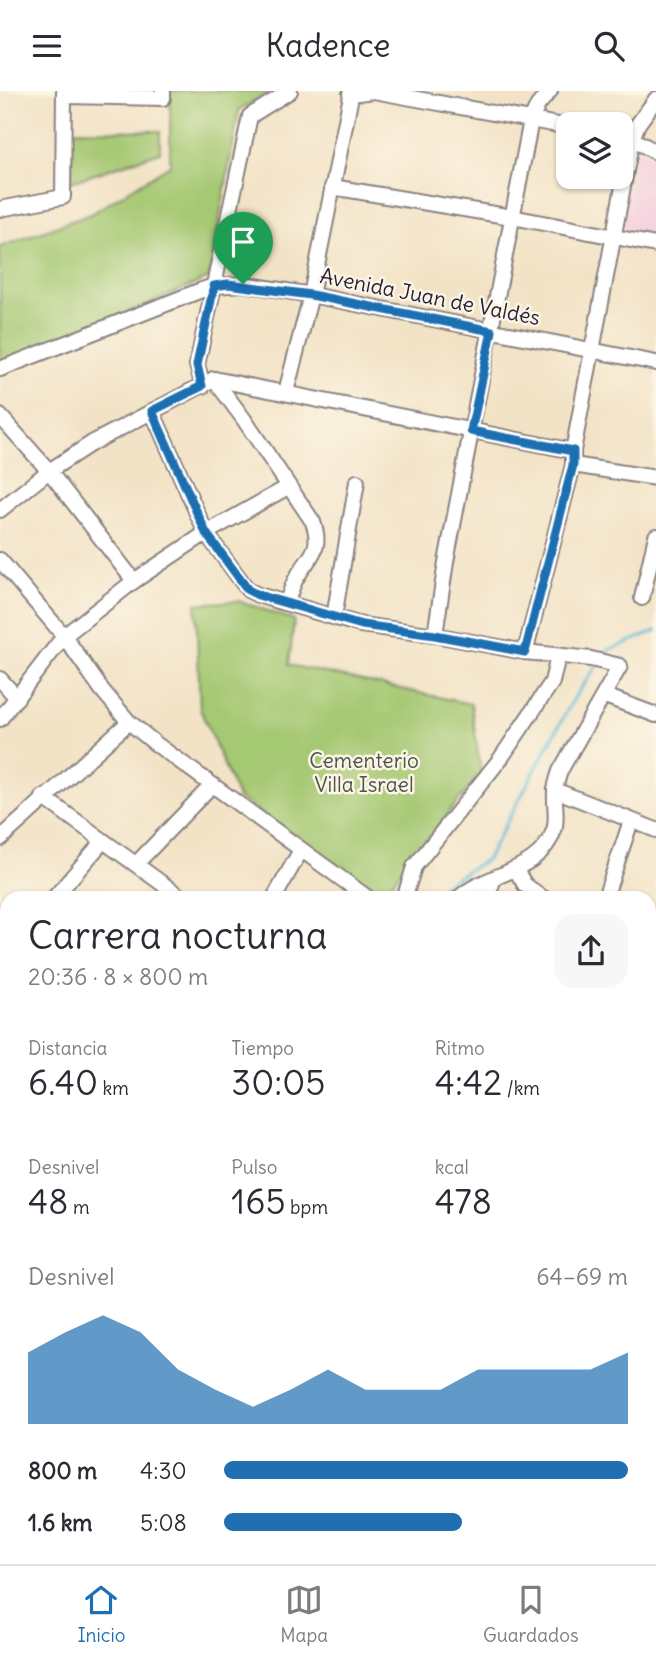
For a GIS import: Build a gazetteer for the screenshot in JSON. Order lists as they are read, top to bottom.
{
  "streets": {
    "street": ["Avenida Juan de Valdés"]
  },
  "parks": ["Cementerio Villa Israel"],
  "page": {
    "header": "Kadence",
    "heading": ["Carrera nocturna", "20:36 · 8 × 800 m"],
    "stats": [
      ["Distancia", "6.40 km"],
      ["Tiempo", "30:05"],
      ["Ritmo", "4:42 /km"],
      ["Desnivel", "48 m"],
      ["Pulso", "165 bpm"],
      ["kcal", "478"]
    ],
    "chart": ["Desnivel", "64–69 m"],
    "list": [
      {
        "name": "800 m",
        "note": "4:30"
      },
      {
        "name": "1.6 km",
        "note": "5:08"
      }
    ],
    "tabs": ["Inicio", "Mapa", "Guardados"]
  }
}
